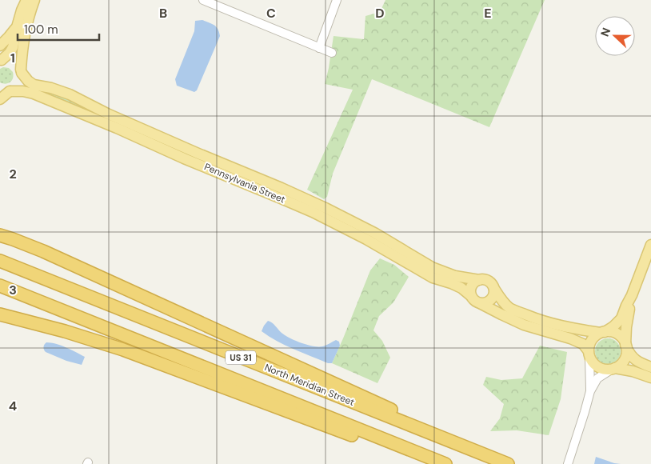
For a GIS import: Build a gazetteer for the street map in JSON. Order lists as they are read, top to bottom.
{
  "streets": {
    "highway": ["US 31", "North Meridian Street"],
    "main road": ["Pennsylvania Street"]
  },
  "scale_bar": "100 m",
  "north": "left",
  "grid": {
    "columns": [
      "B",
      "C",
      "D",
      "E"
    ],
    "rows": [
      "1",
      "2",
      "3",
      "4"
    ]
  }
}
